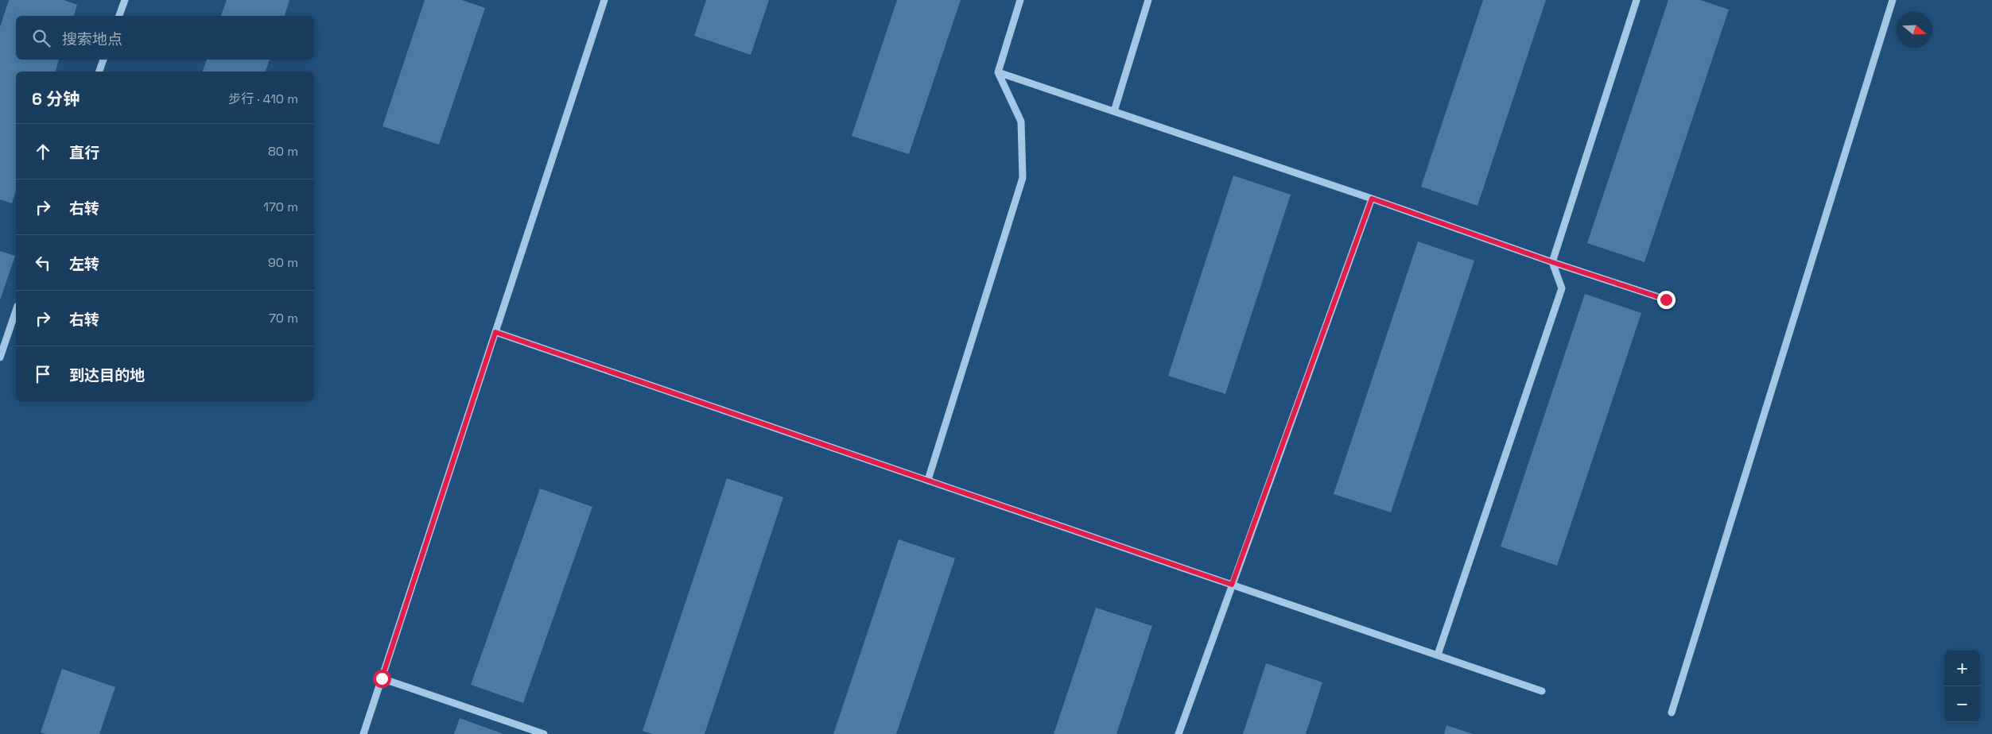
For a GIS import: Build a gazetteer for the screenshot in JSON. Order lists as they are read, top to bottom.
{
  "north": "right",
  "page": {
    "search": "搜索地点",
    "heading": ["6 分钟", "步行 · 410 m"],
    "list": [
      ["直行", "80 m"],
      ["右转", "170 m"],
      ["左转", "90 m"],
      ["右转", "70 m"],
      "到达目的地"
    ],
    "map_buttons": ["+", "−"]
  }
}
